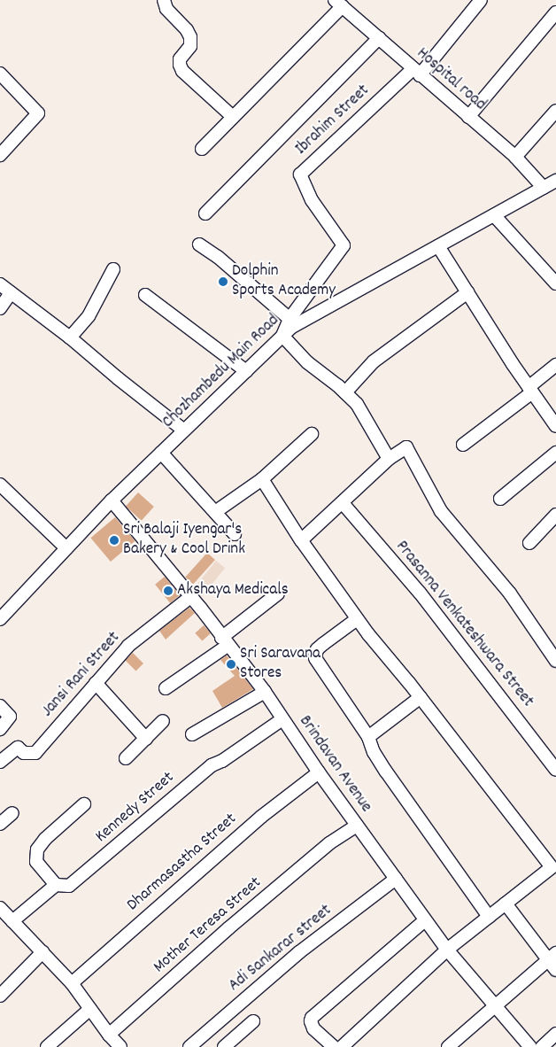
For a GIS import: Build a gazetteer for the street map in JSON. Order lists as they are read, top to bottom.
{
  "streets": {
    "street": [
      "Hospital road",
      "Ibrahim Street",
      "Chozhambedu Main Road",
      "Prasanna Venkateshwara Street",
      "Jansi Rani Street",
      "Brindavan Avenue",
      "Kennedy Street",
      "Dharmasastha Street",
      "Mother Teresa Street",
      "Adi Sankarar street"
    ]
  },
  "crossings": [
    ["Hospital road", "Ibrahim Street"],
    ["Hospital road", "Chozhambedu Main Road"],
    ["Ibrahim Street", "Chozhambedu Main Road"],
    ["Chozhambedu Main Road", "Brindavan Avenue"],
    ["Jansi Rani Street", "Brindavan Avenue"],
    ["Brindavan Avenue", "Kennedy Street"],
    ["Brindavan Avenue", "Dharmasastha Street"],
    ["Brindavan Avenue", "Mother Teresa Street"],
    ["Brindavan Avenue", "Adi Sankarar street"]
  ],
  "places": [
    "Dolphin Sports Academy",
    "Sri Balaji Iyengar's Bakery & Cool Drink",
    "Akshaya Medicals",
    "Sri Saravana Stores"
  ]
}
